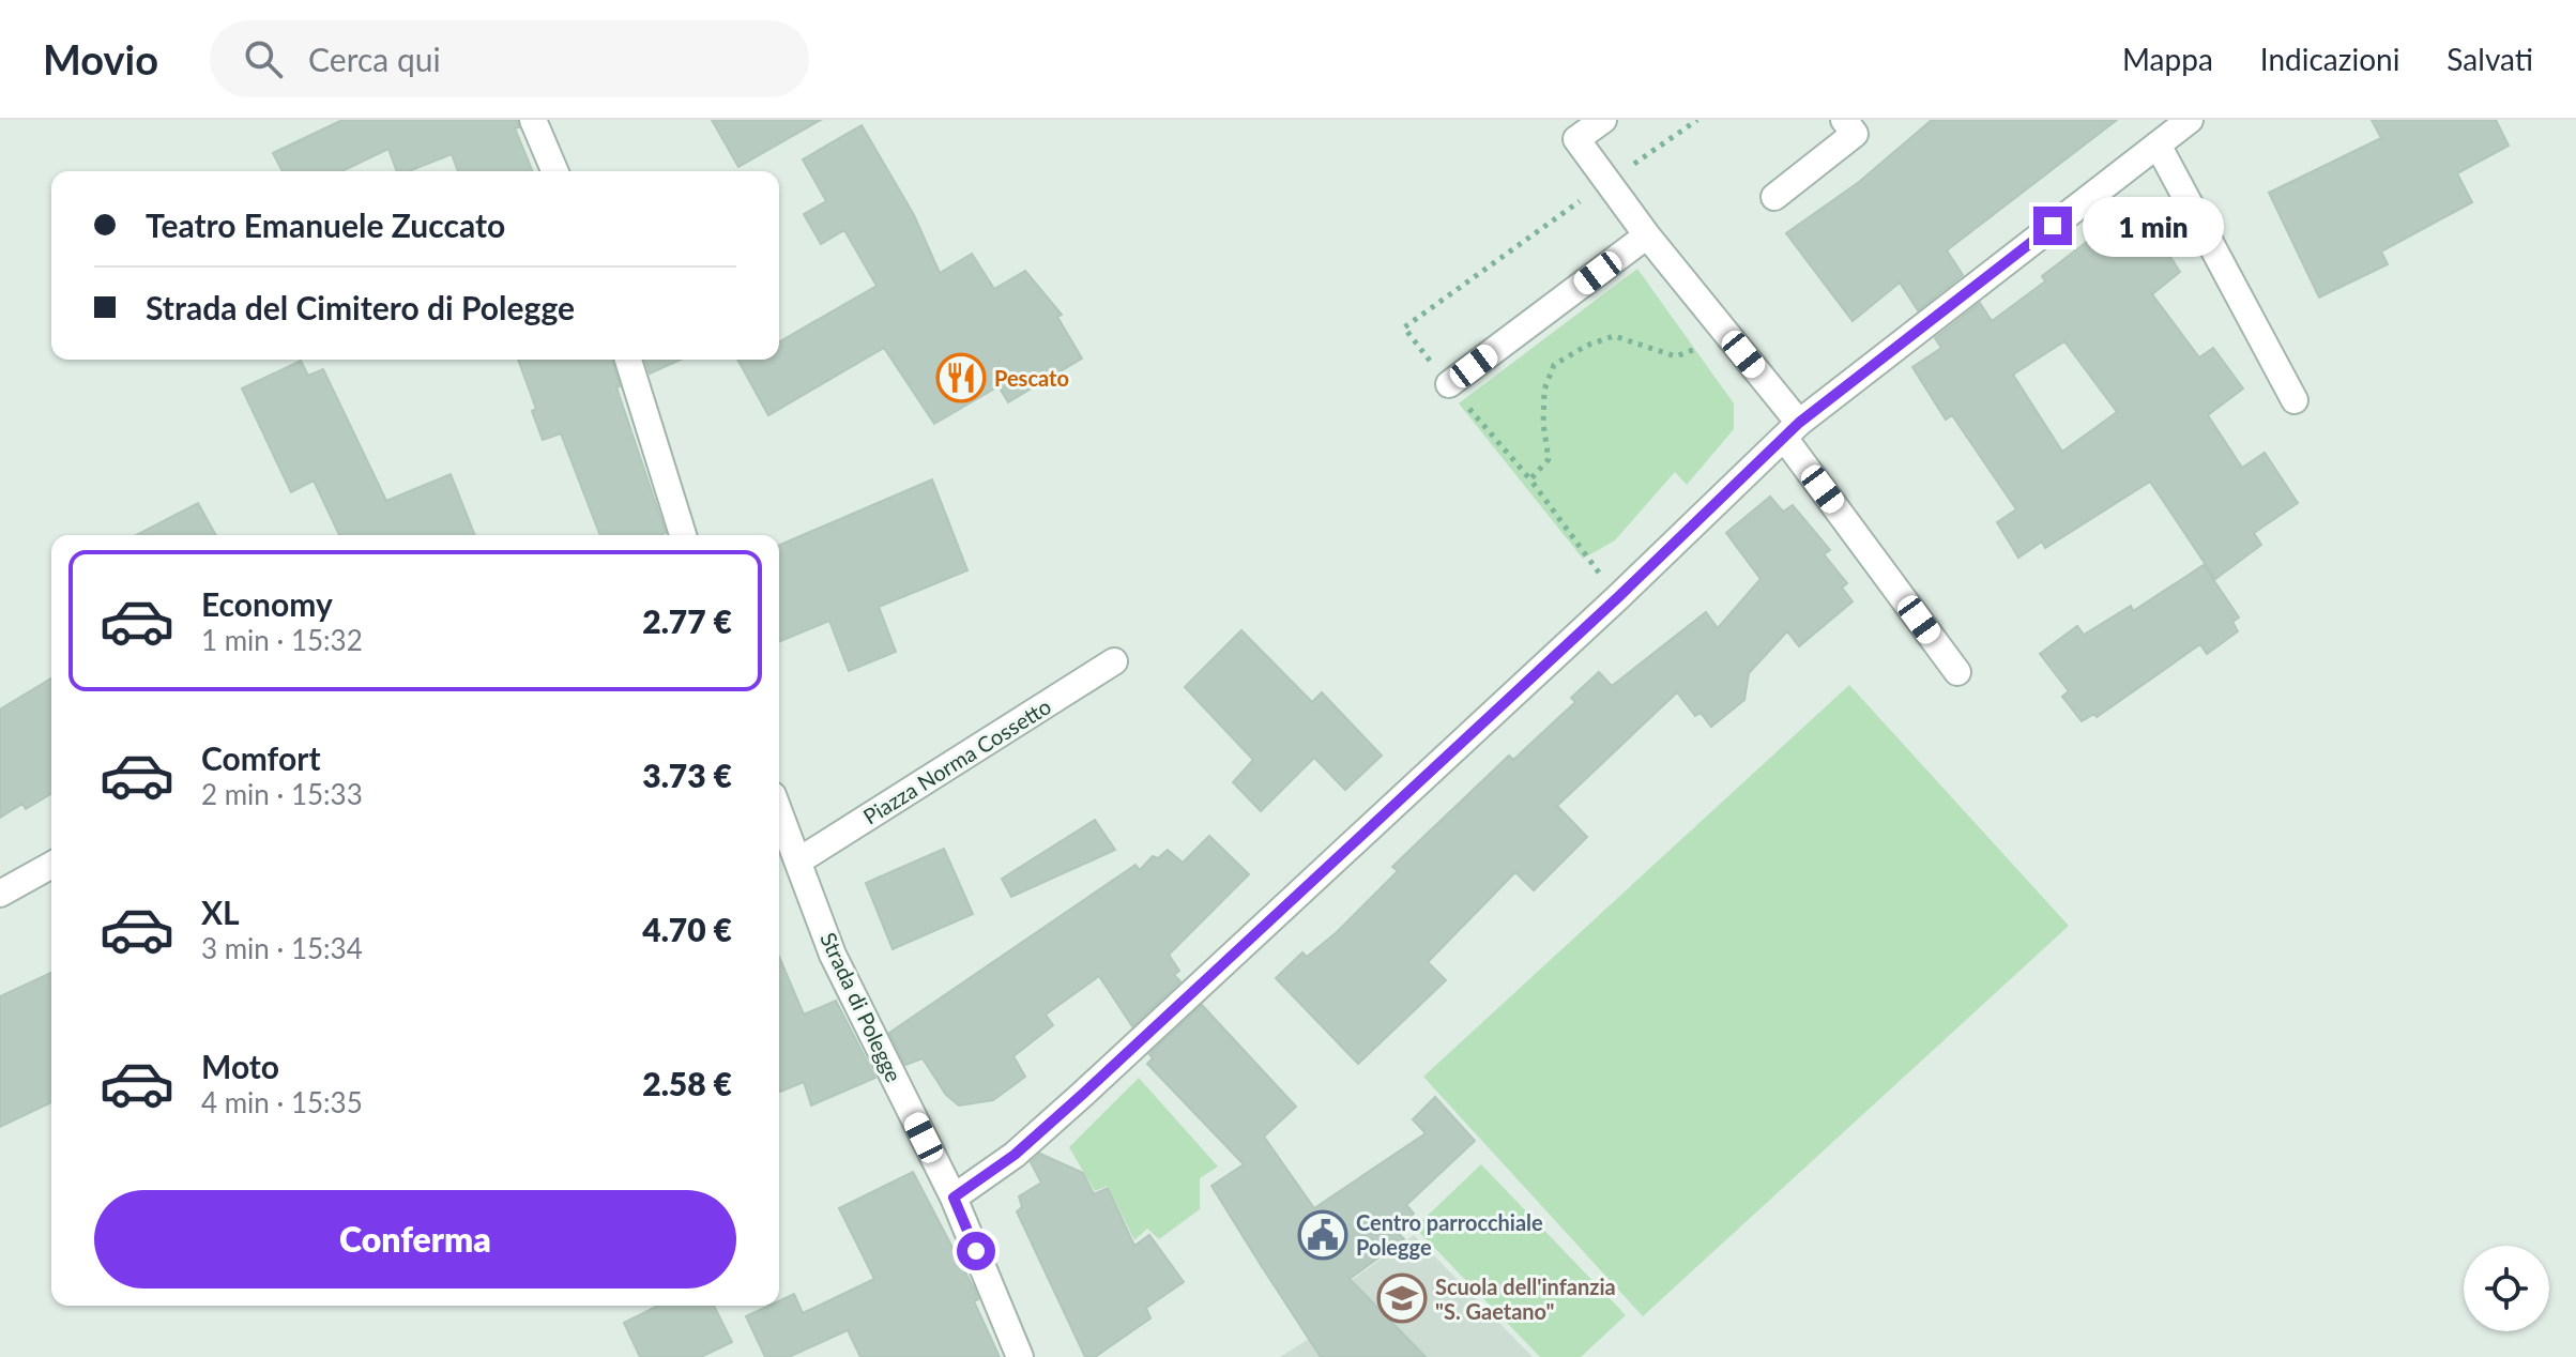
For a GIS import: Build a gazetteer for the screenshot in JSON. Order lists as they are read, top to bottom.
{
  "streets": {
    "street": ["Piazza Norma Cossetto", "Strada di Polegge"]
  },
  "crossings": [
    ["Piazza Norma Cossetto", "Strada di Polegge"]
  ],
  "places": {
    "restaurant": ["Pescato"],
    "public building": ["Centro parrocchiale Polegge"],
    "school or university": ["Scuola dell'infanzia \"S. Gaetano\""]
  },
  "page": {
    "header": "Movio",
    "search": "Cerca qui",
    "nav": ["Mappa", "Indicazioni", "Salvati"],
    "banner": ["Teatro Emanuele Zuccato", "Strada del Cimitero di Polegge"],
    "bubble": "1 min",
    "list": [
      {
        "name": "Economy",
        "note": "1 min · 15:32",
        "value": "2.77 €"
      },
      {
        "name": "Comfort",
        "note": "2 min · 15:33",
        "value": "3.73 €"
      },
      {
        "name": "XL",
        "note": "3 min · 15:34",
        "value": "4.70 €"
      },
      {
        "name": "Moto",
        "note": "4 min · 15:35",
        "value": "2.58 €"
      }
    ],
    "buttons": "Conferma"
  }
}
